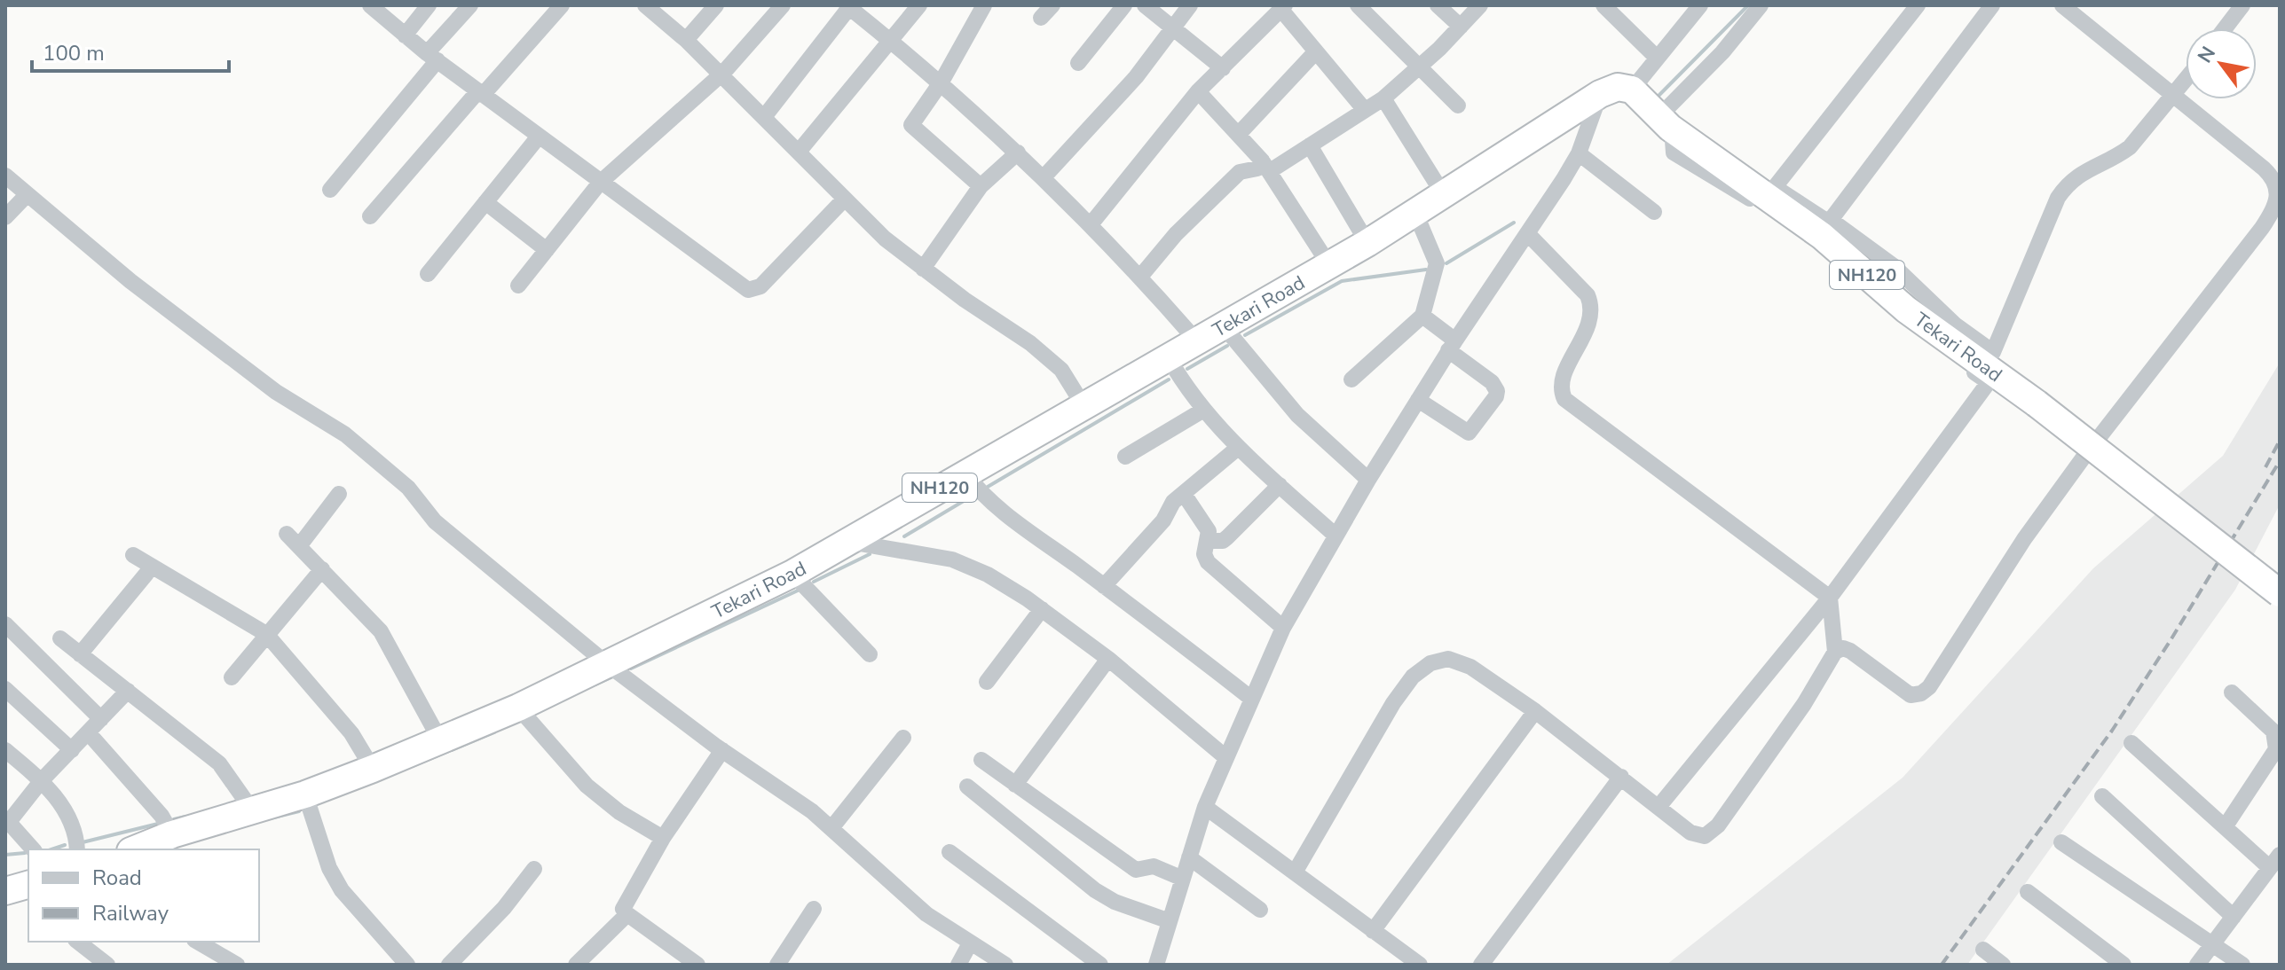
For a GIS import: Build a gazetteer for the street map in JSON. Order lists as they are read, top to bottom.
{
  "streets": {
    "highway": ["NH120", "Tekari Road"]
  },
  "legend": ["Road", "Railway"],
  "scale_bar": "100 m",
  "north": "top left"
}
